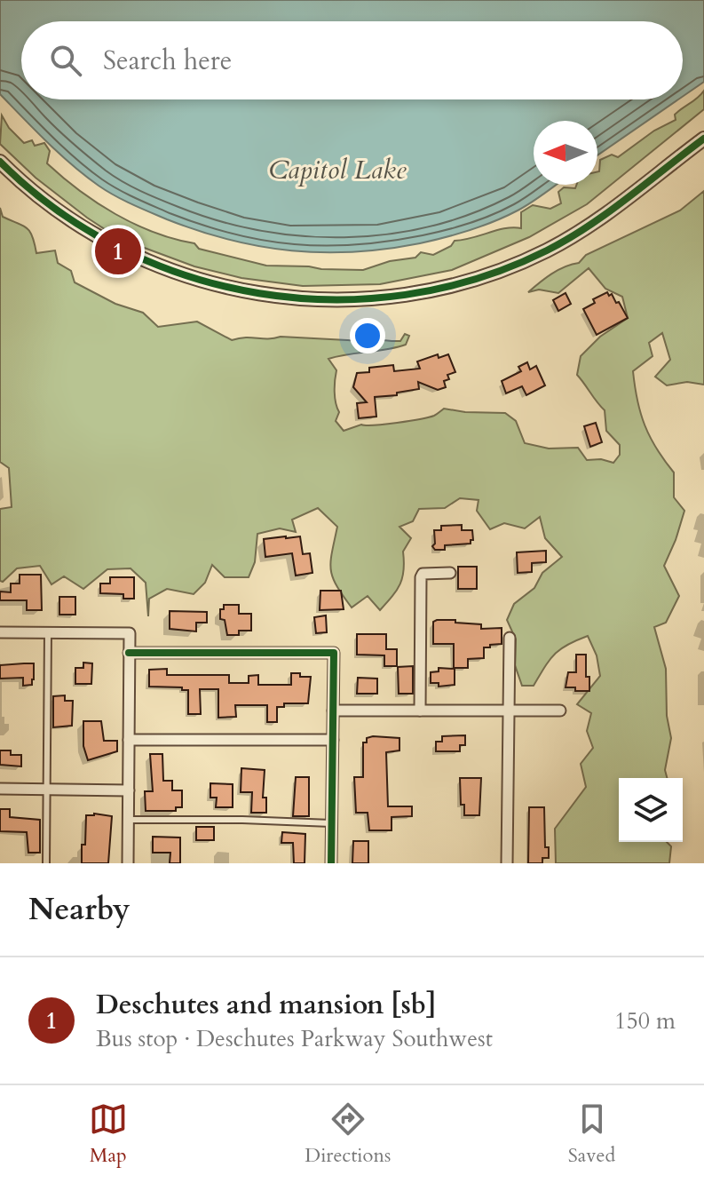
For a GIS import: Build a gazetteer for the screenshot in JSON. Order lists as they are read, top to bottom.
{
  "water": ["Capitol Lake"],
  "north": "left",
  "page": {
    "search": "Search here",
    "pins": "1",
    "heading": "Nearby",
    "list": [
      {
        "mark": "1",
        "name": "Deschutes and mansion [sb]",
        "note": "Bus stop · Deschutes Parkway Southwest",
        "value": "150 m"
      }
    ],
    "nav": ["Map", "Directions", "Saved"]
  }
}
